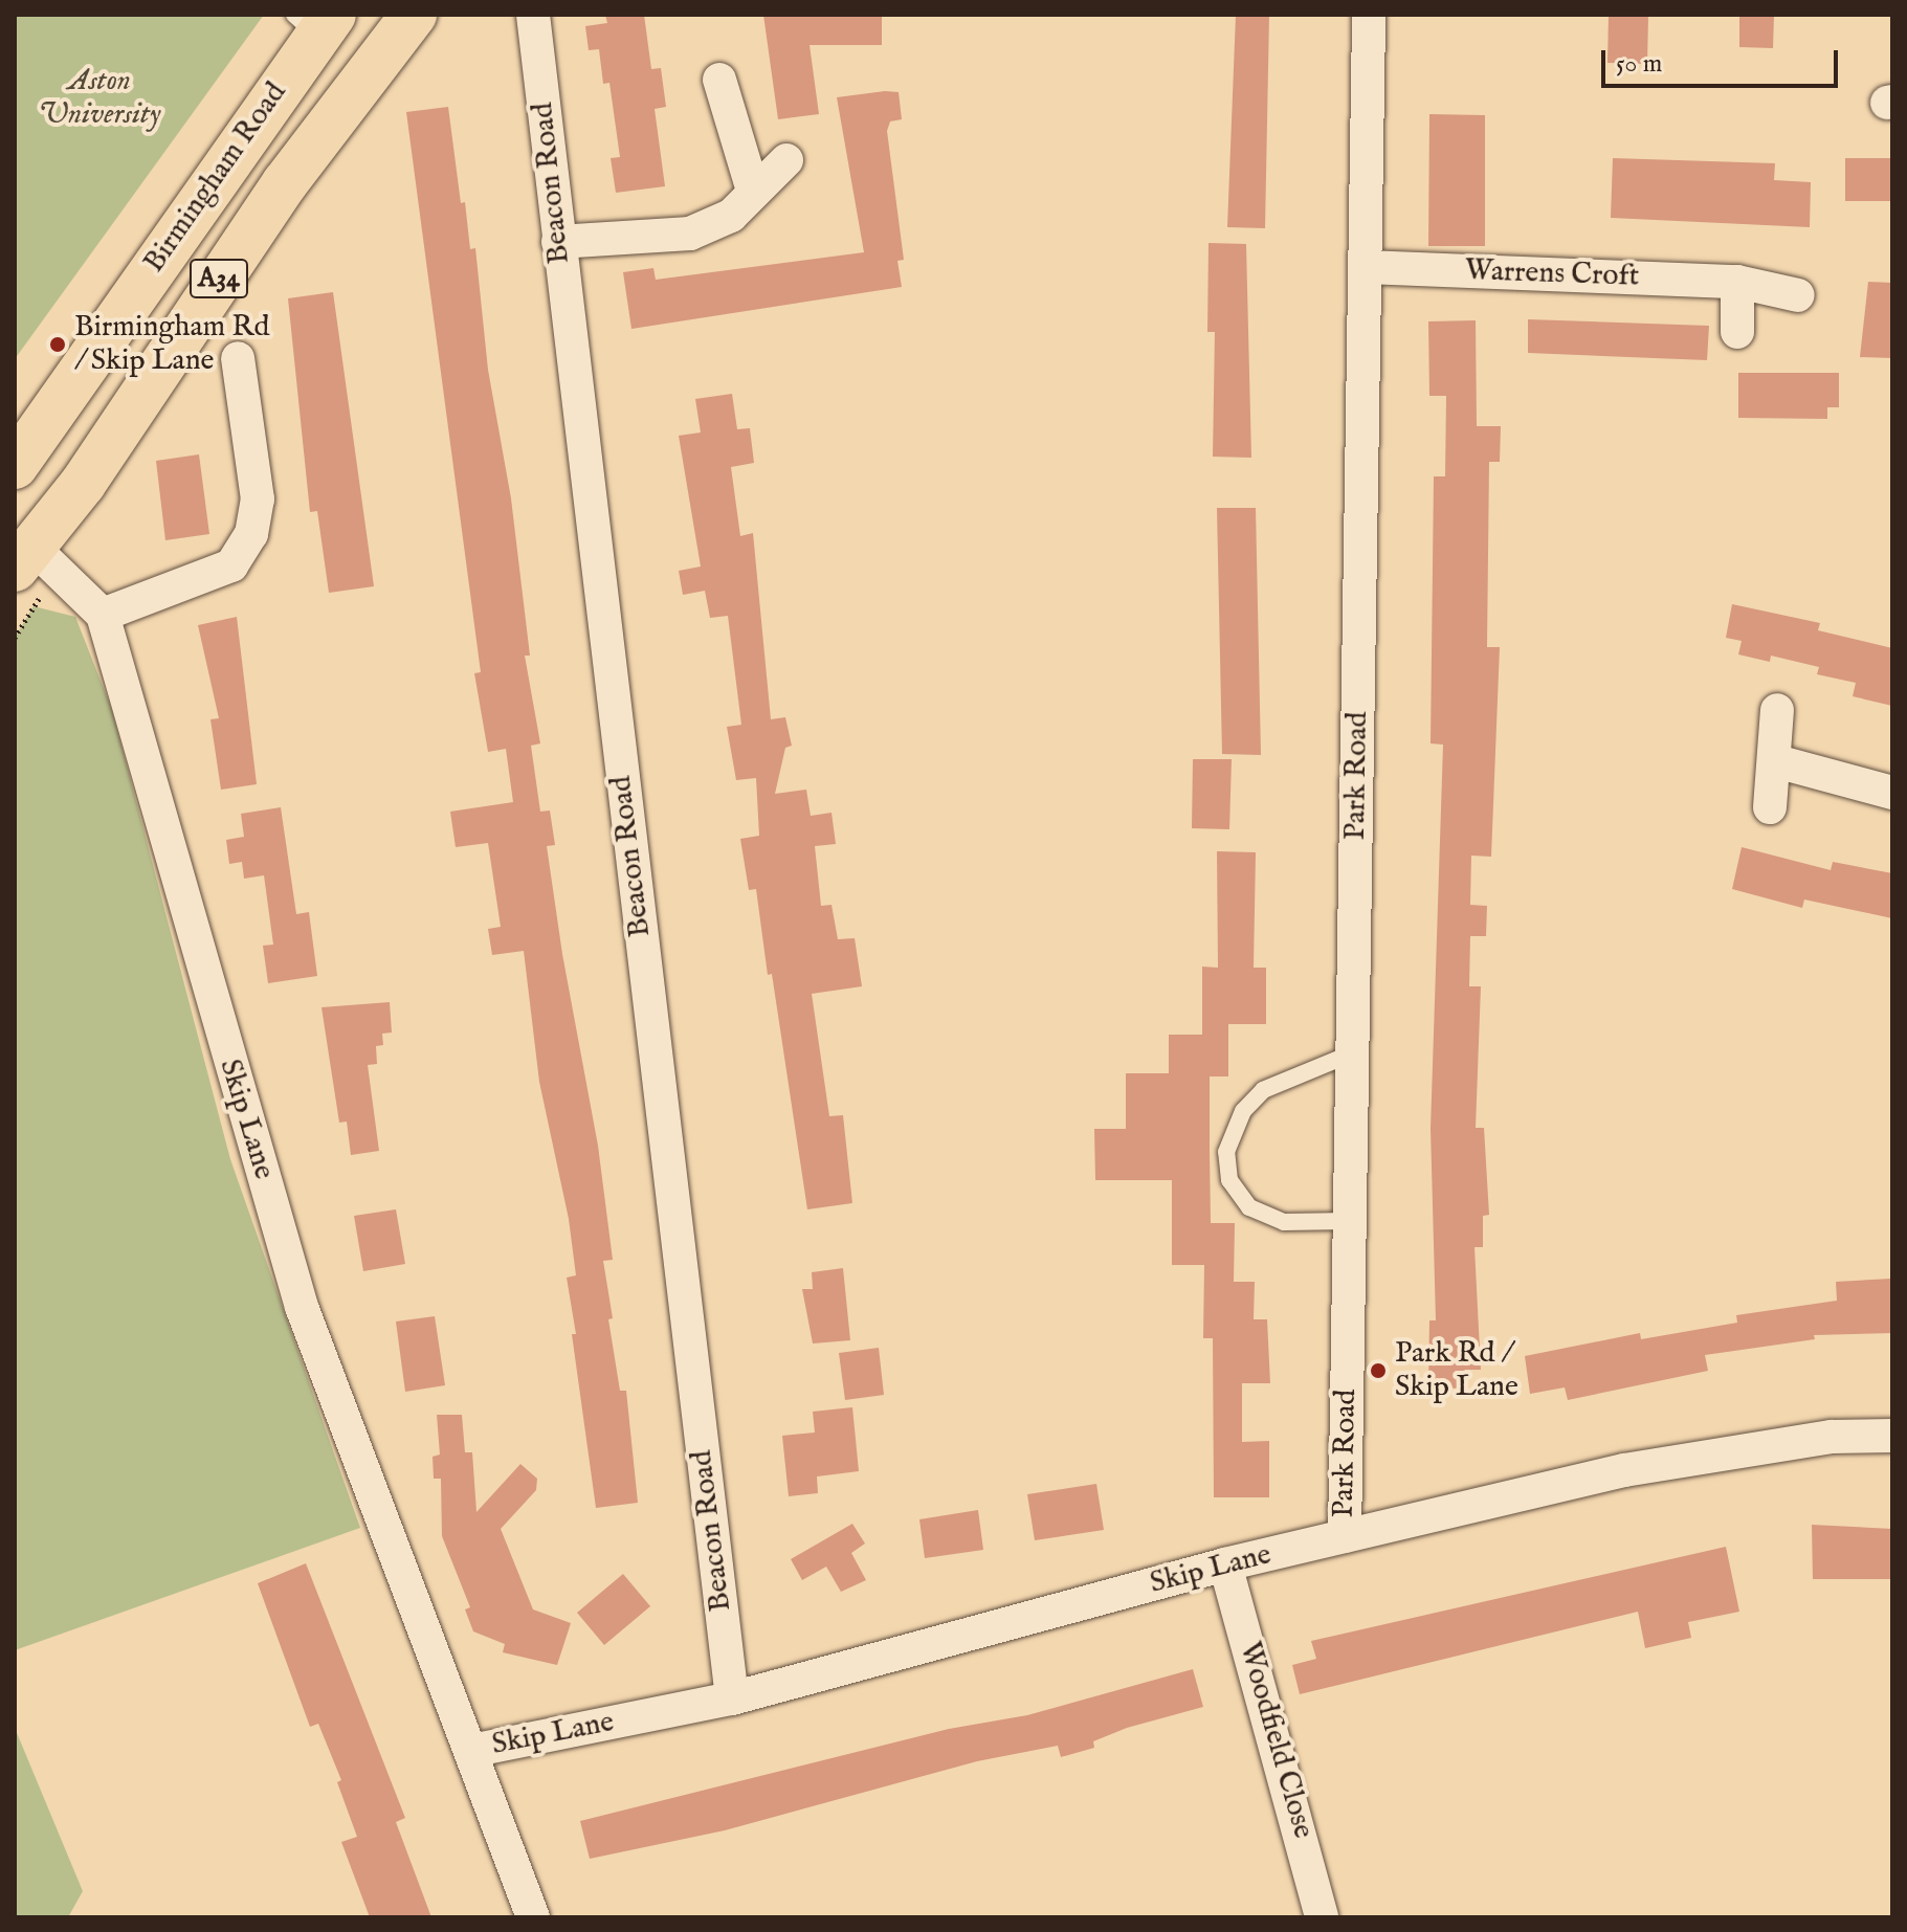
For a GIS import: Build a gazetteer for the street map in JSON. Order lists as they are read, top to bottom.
{
  "streets": {
    "highway": ["Birmingham Road", "A34"],
    "street": [
      "Beacon Road",
      "Warrens Croft",
      "Park Road",
      "Skip Lane",
      "Woodfield Close"
    ]
  },
  "crossings": [
    ["Birmingham Road", "Skip Lane"],
    ["Beacon Road", "Skip Lane"],
    ["Warrens Croft", "Park Road"],
    ["Park Road", "Skip Lane"],
    ["Skip Lane", "Woodfield Close"]
  ],
  "parks": ["Aston University"],
  "places": ["Birmingham Rd / Skip Lane", "Park Rd / Skip Lane"],
  "scale_bar": "50 m"
}
